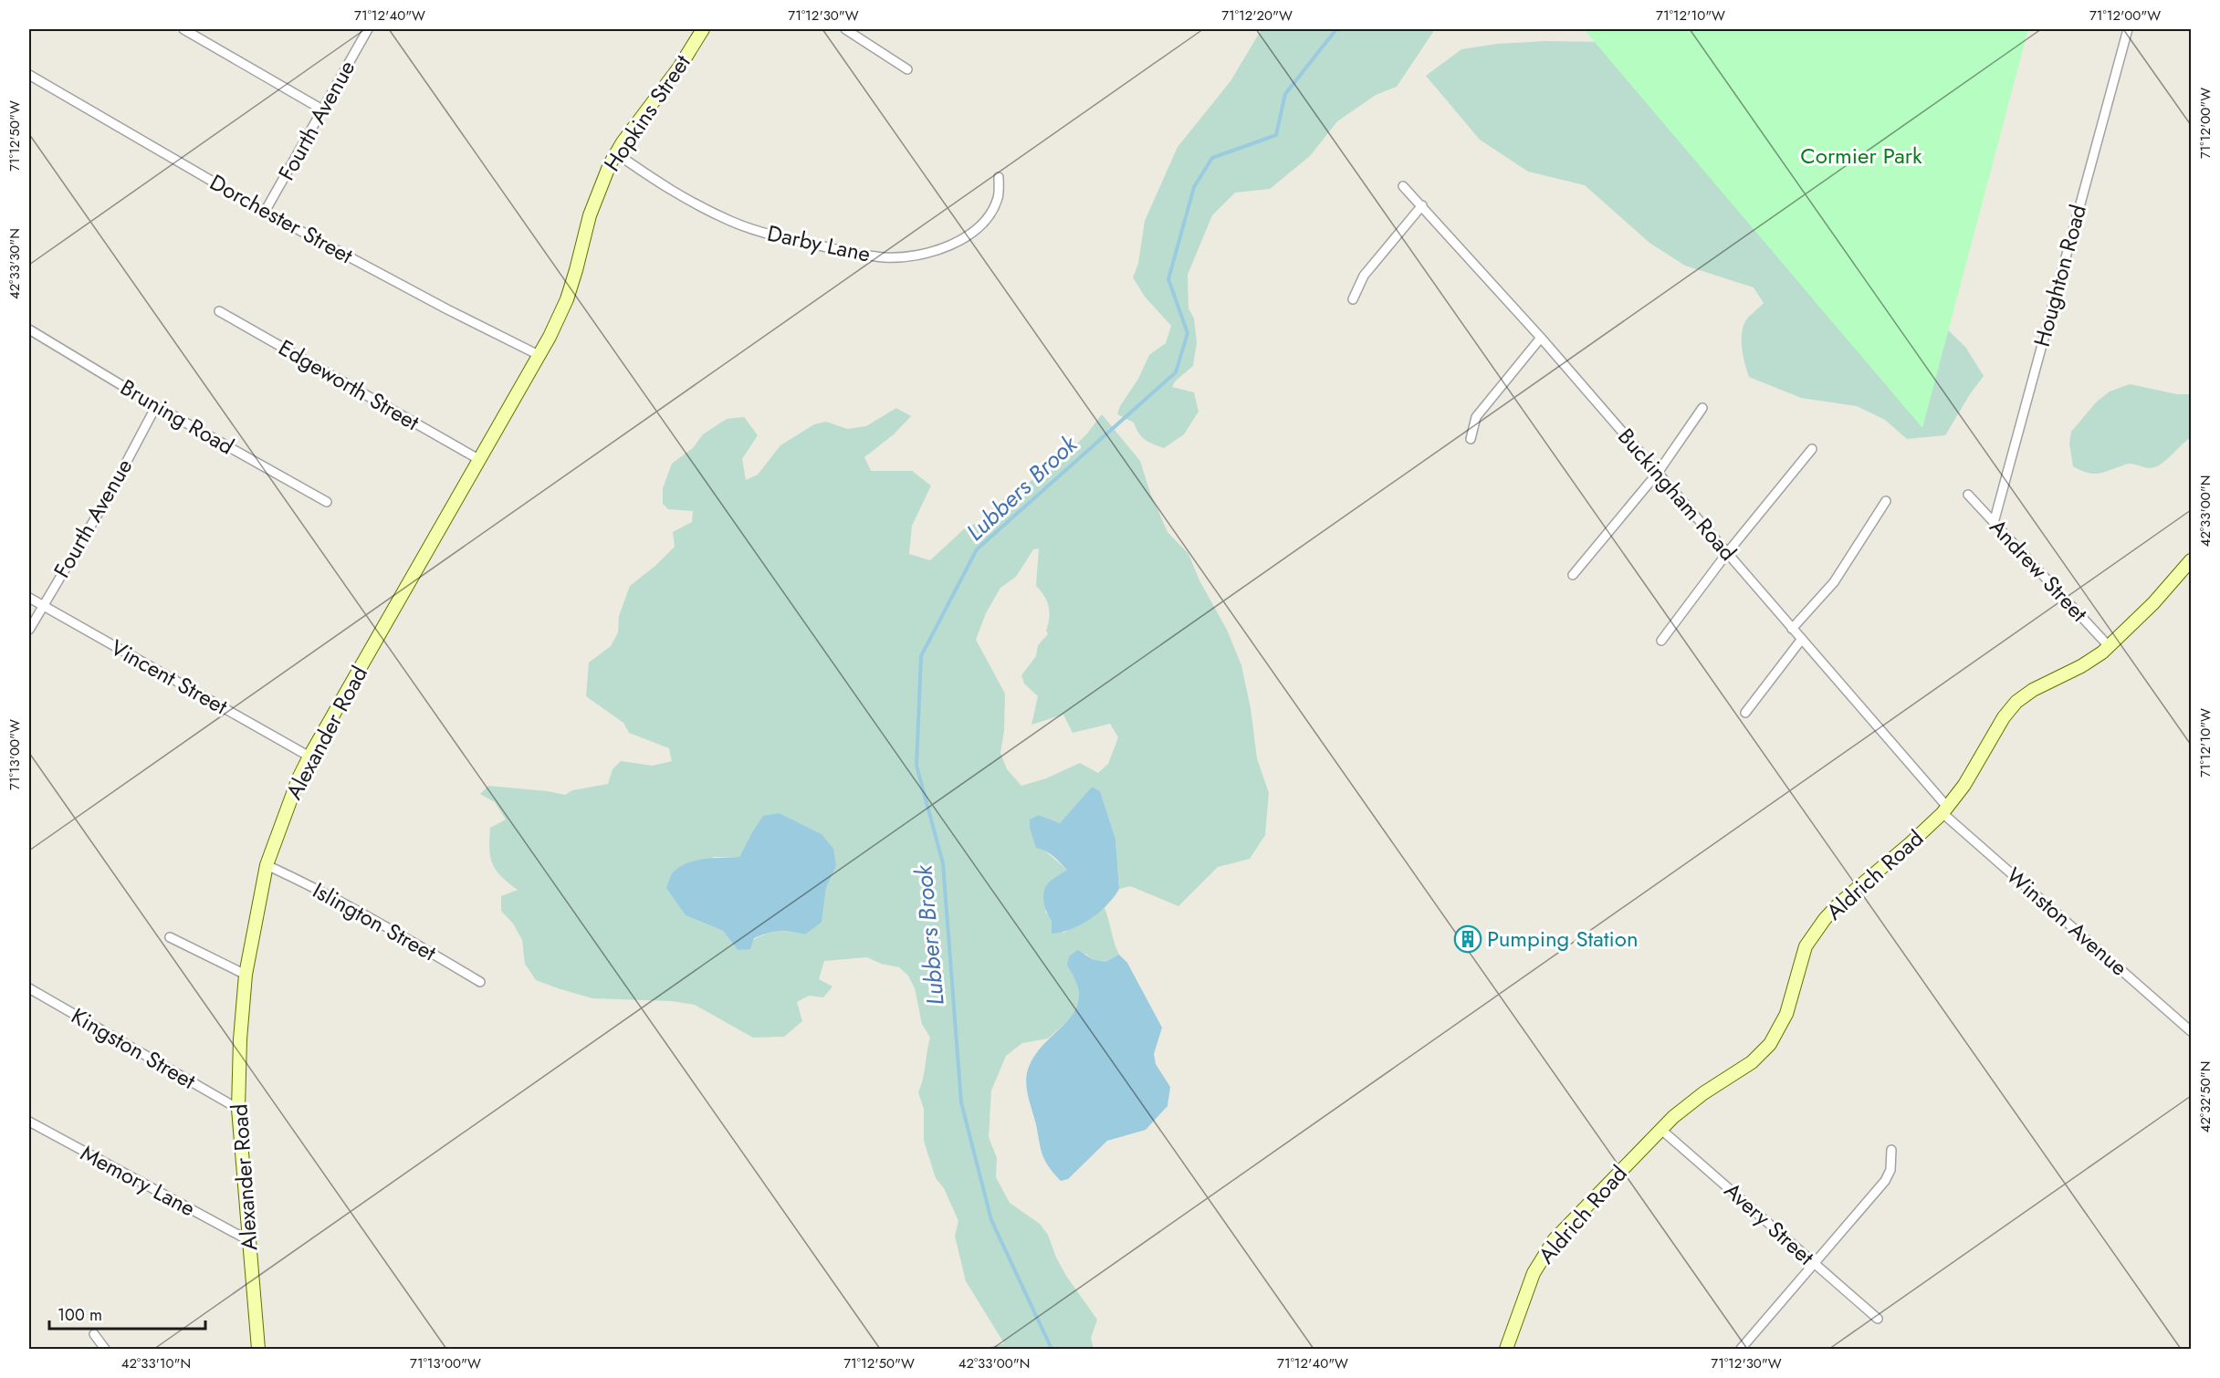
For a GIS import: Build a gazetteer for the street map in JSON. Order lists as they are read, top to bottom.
{
  "streets": {
    "street": [
      "Hopkins Street",
      "Fourth Avenue",
      "Dorchester Street",
      "Darby Lane",
      "Houghton Road",
      "Edgeworth Street",
      "Bruning Road",
      "Buckingham Road",
      "Andrew Street",
      "Vincent Street",
      "Alexander Road",
      "Aldrich Road",
      "Islington Street",
      "Winston Avenue",
      "Kingston Street",
      "Memory Lane",
      "Avery Street"
    ]
  },
  "crossings": [
    ["Hopkins Street", "Darby Lane"],
    ["Hopkins Street", "Alexander Road"],
    ["Fourth Avenue", "Dorchester Street"],
    ["Fourth Avenue", "Bruning Road"],
    ["Fourth Avenue", "Vincent Street"],
    ["Dorchester Street", "Alexander Road"],
    ["Houghton Road", "Andrew Street"],
    ["Edgeworth Street", "Alexander Road"],
    ["Buckingham Road", "Aldrich Road"],
    ["Buckingham Road", "Winston Avenue"],
    ["Andrew Street", "Aldrich Road"],
    ["Vincent Street", "Alexander Road"],
    ["Alexander Road", "Islington Street"],
    ["Alexander Road", "Kingston Street"],
    ["Alexander Road", "Memory Lane"],
    ["Aldrich Road", "Winston Avenue"],
    ["Aldrich Road", "Avery Street"]
  ],
  "water": ["Lubbers Brook"],
  "parks": ["Cormier Park"],
  "places": {
    "building": ["Pumping Station"]
  },
  "scale_bar": "100 m",
  "coordinates": [
    "71°12'40\"W",
    "71°12'30\"W",
    "71°12'20\"W",
    "71°12'10\"W",
    "71°12'00\"W",
    "71°12'50\"W",
    "42°33'30\"N",
    "42°33'00\"N",
    "71°13'00\"W",
    "42°32'50\"N",
    "42°33'10\"N"
  ]
}
